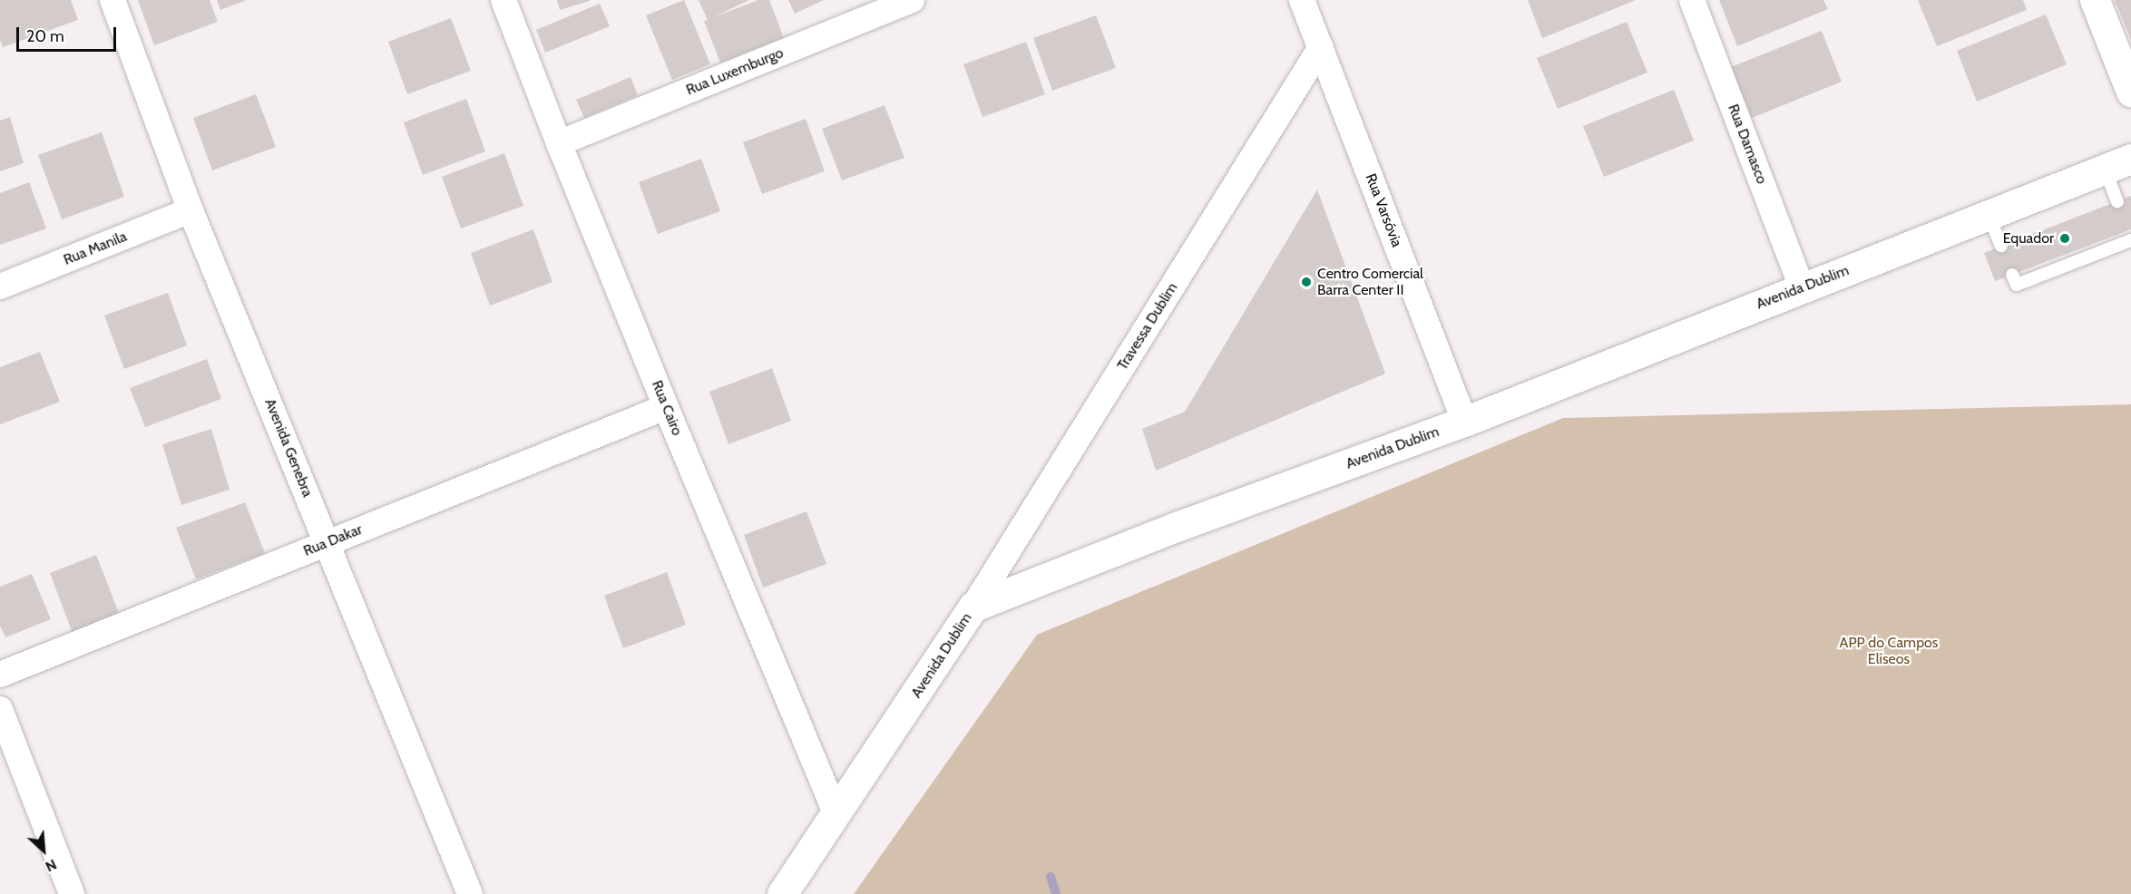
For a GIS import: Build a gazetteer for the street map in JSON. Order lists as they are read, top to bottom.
{
  "streets": {
    "street": [
      "Rua Luxemburgo",
      "Rua Damasco",
      "Rua Varsóvia",
      "Rua Manila",
      "Avenida Dublim",
      "Travessa Dublim",
      "Rua Cairo",
      "Avenida Genebra",
      "Rua Dakar"
    ]
  },
  "crossings": [
    ["Rua Luxemburgo", "Rua Cairo"],
    ["Rua Damasco", "Avenida Dublim"],
    ["Rua Varsóvia", "Avenida Dublim"],
    ["Rua Varsóvia", "Travessa Dublim"],
    ["Rua Manila", "Avenida Genebra"],
    ["Avenida Dublim", "Travessa Dublim"],
    ["Avenida Dublim", "Rua Cairo"],
    ["Rua Cairo", "Rua Dakar"],
    ["Avenida Genebra", "Rua Dakar"]
  ],
  "parks": ["APP do Campos Elíseos"],
  "places": ["Equador", "Centro Comercial Barra Center II"],
  "scale_bar": "20 m",
  "north": "bottom right"
}
